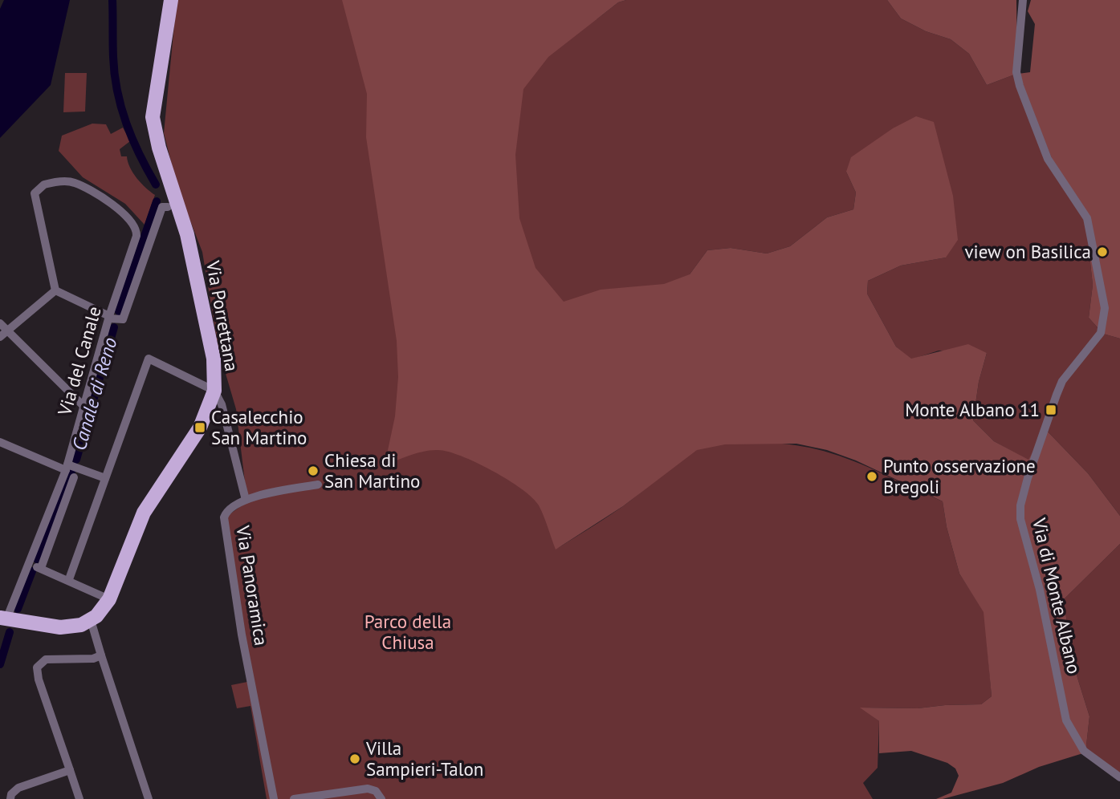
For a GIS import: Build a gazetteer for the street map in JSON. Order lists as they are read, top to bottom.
{
  "streets": {
    "main road": ["Via Porrettana"],
    "street": ["Via del Canale", "Via Panoramica", "Via di Monte Albano"]
  },
  "crossings": [
    ["Via Porrettana", "Via Panoramica"]
  ],
  "water": ["Canale di Reno"],
  "parks": ["Parco della Chiusa"],
  "places": {
    "other": [
      "view on Basilica",
      "Chiesa di San Martino",
      "Punto osservazione Bregoli",
      "Villa Sampieri-Talon"
    ],
    "transit": ["Monte Albano 11", "Casalecchio San Martino"]
  }
}
